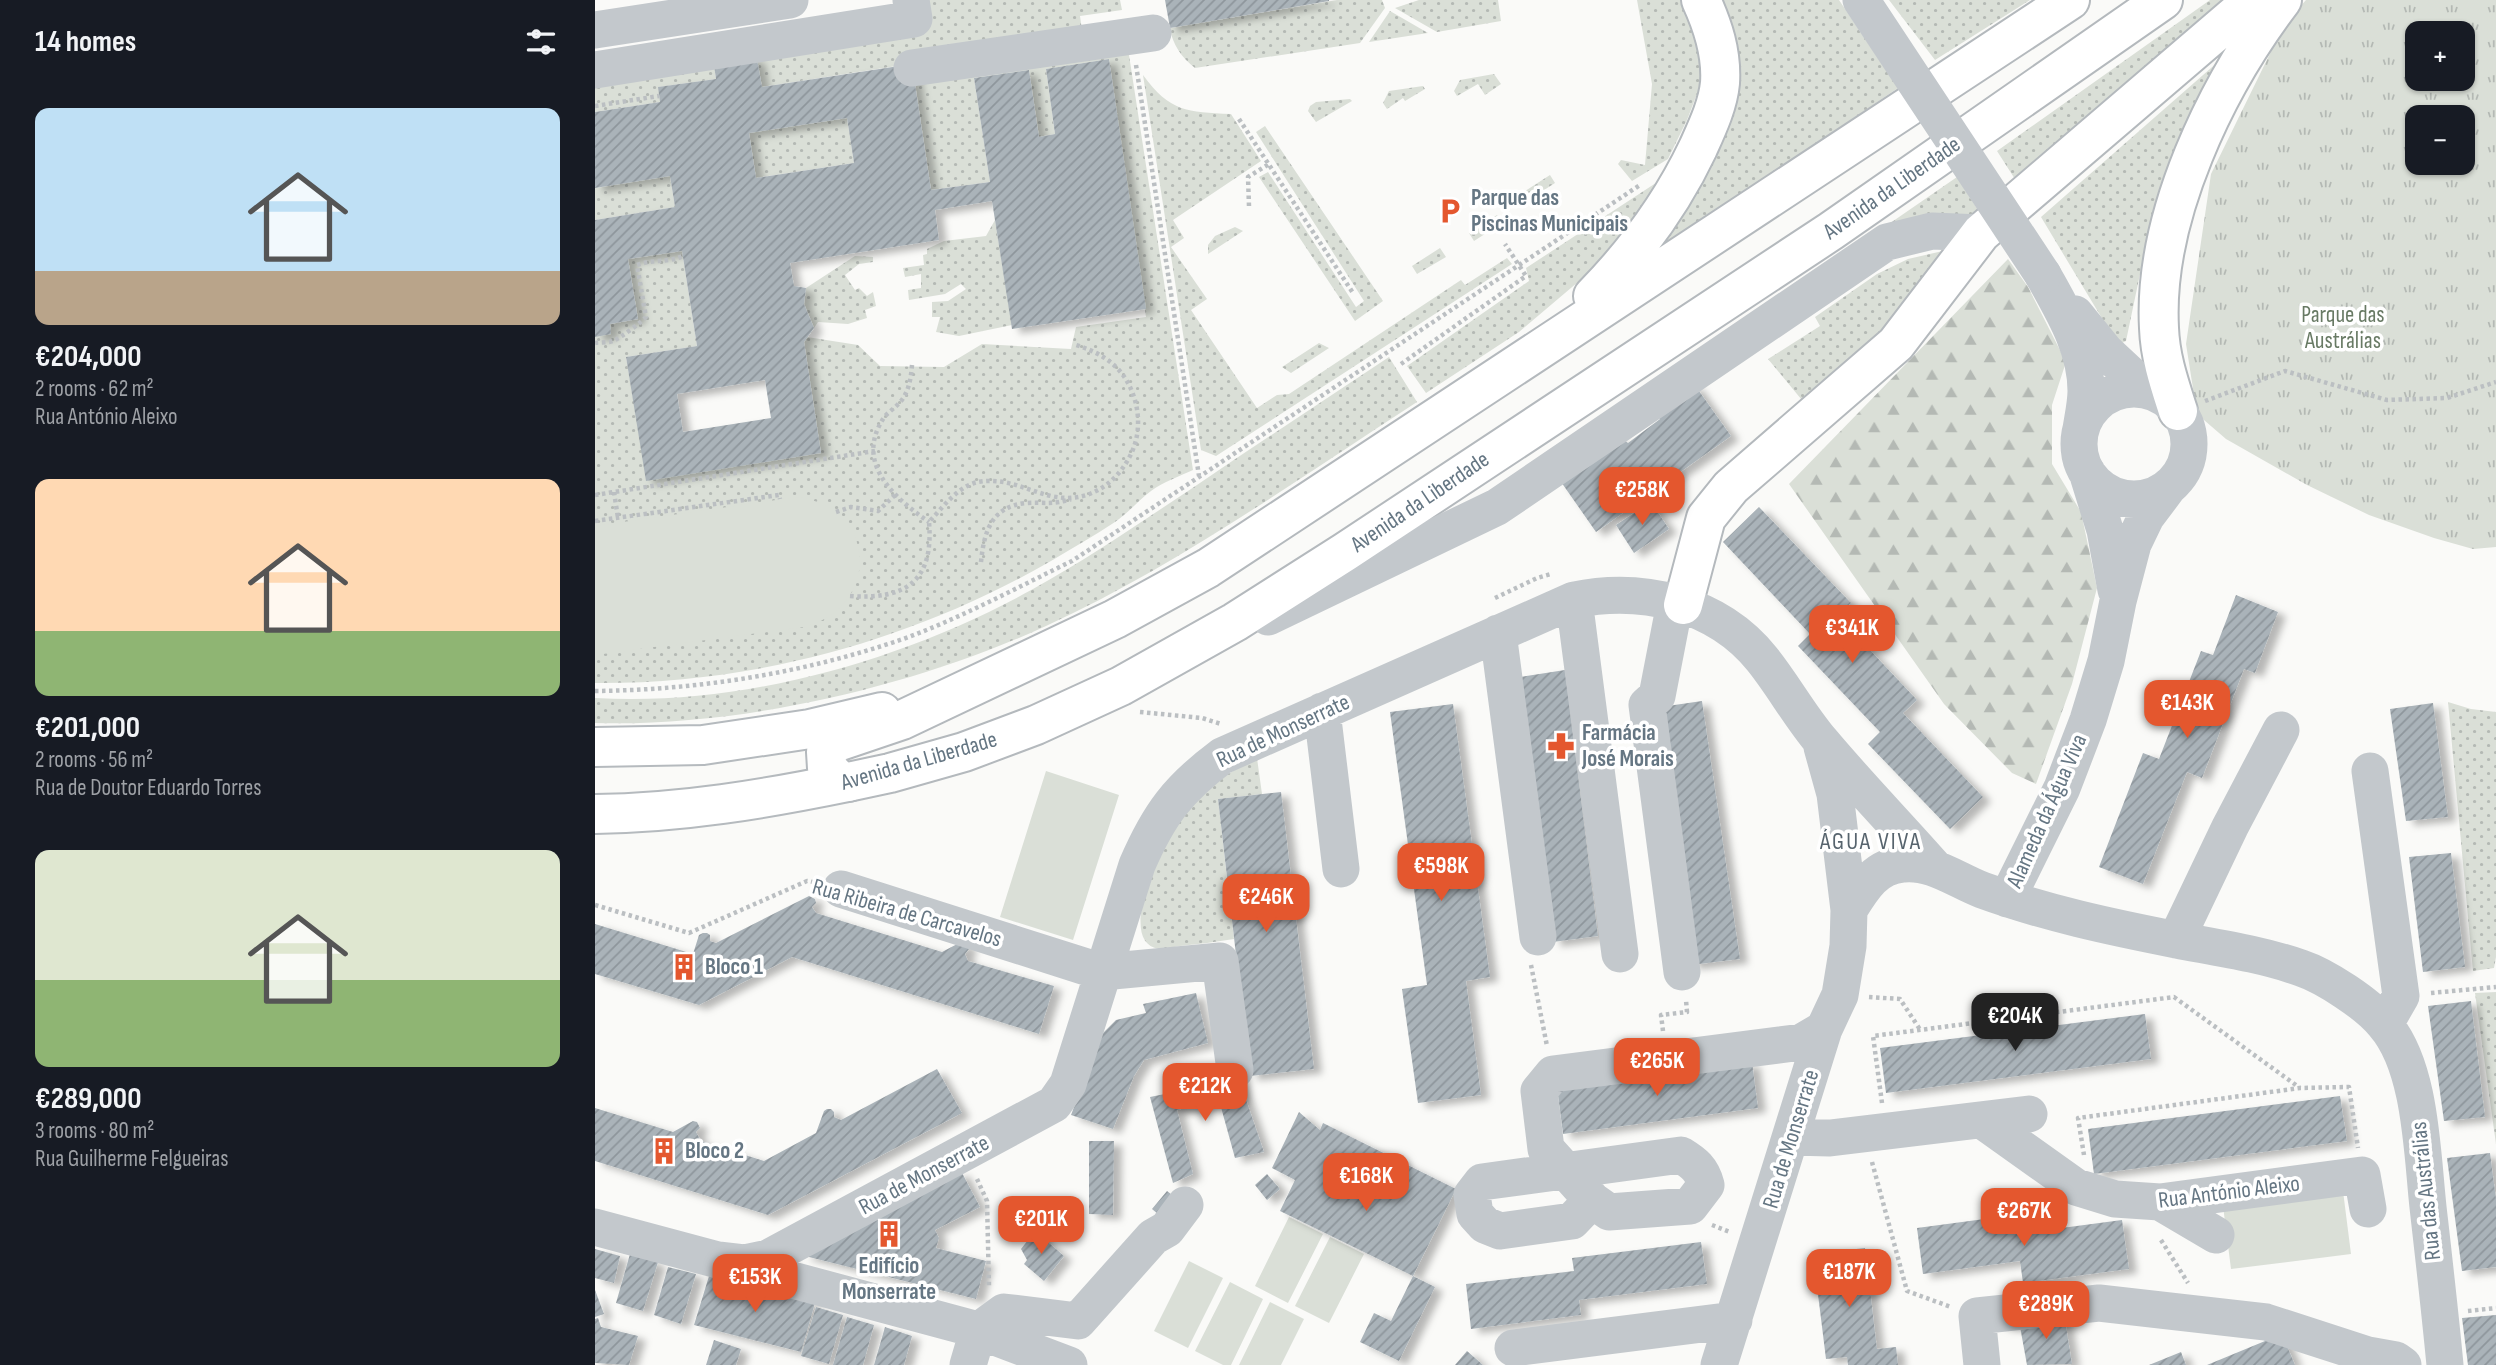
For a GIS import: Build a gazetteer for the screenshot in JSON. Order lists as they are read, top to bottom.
{
  "streets": {
    "main road": ["Avenida da Liberdade"],
    "street": [
      "Rua de Monserrate",
      "Alameda da Água Viva",
      "Rua Ribeira de Carcavelos",
      "Rua das Austrálias",
      "Rua António Aleixo"
    ]
  },
  "crossings": [
    ["Rua de Monserrate", "Alameda da Água Viva"],
    ["Rua de Monserrate", "Rua Ribeira de Carcavelos"],
    ["Rua de Monserrate", "Rua das Austrálias"],
    ["Alameda da Água Viva", "Rua das Austrálias"]
  ],
  "districts": ["ÁGUA VIVA"],
  "parks": ["Parque das Austrálias"],
  "places": {
    "parking": ["Parque das Piscinas Municipais"],
    "pharmacy": ["Farmácia José Morais"],
    "building": ["Bloco 1", "Bloco 2", "Edifício Monserrate"]
  },
  "page": {
    "heading": "14 homes",
    "map_buttons": ["+", "−"],
    "list": [
      {
        "name": "€204,000",
        "note": "2 rooms · 62 m² · Rua António Aleixo"
      },
      {
        "name": "€201,000",
        "note": "2 rooms · 56 m² · Rua de Doutor Eduardo Torres"
      },
      {
        "name": "€289,000",
        "note": "3 rooms · 80 m² · Rua Guilherme Felgueiras"
      }
    ],
    "price": [
      "€258K",
      "€341K",
      "€143K",
      "€598K",
      "€246K",
      "€204K",
      "€265K",
      "€212K",
      "€168K",
      "€267K",
      "€201K",
      "€187K",
      "€153K",
      "€289K"
    ]
  }
}
